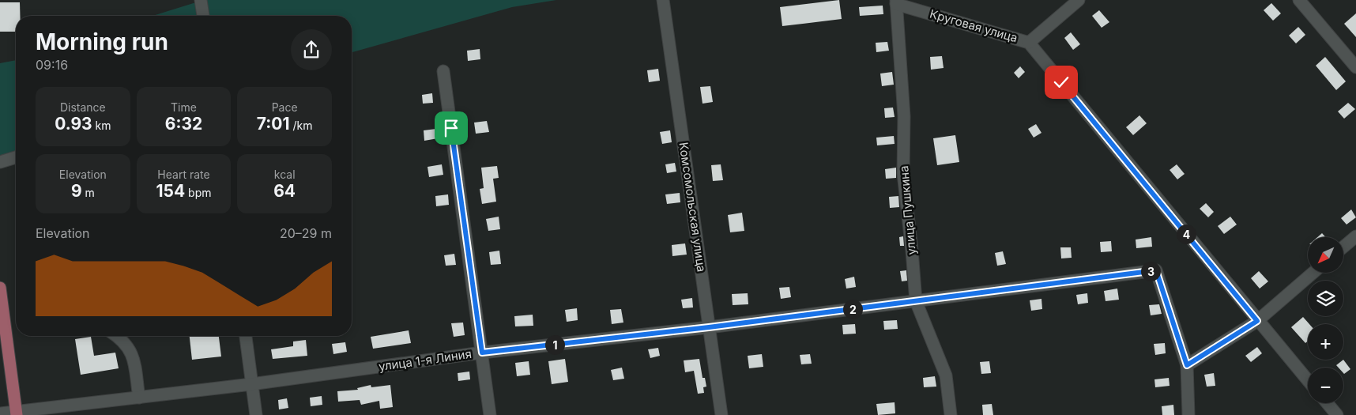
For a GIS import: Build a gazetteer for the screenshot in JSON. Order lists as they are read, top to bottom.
{
  "streets": {
    "street": [
      "Круговая улица",
      "Комсомольская улица",
      "улица Пушкина",
      "улица 1-я Линия"
    ]
  },
  "crossings": [
    ["Круговая улица", "улица Пушкина"],
    ["Комсомольская улица", "улица 1-я Линия"],
    ["улица Пушкина", "улица 1-я Линия"]
  ],
  "north": "bottom left",
  "page": {
    "heading": ["Morning run", "09:16"],
    "stats": [
      ["Distance", "0.93 km"],
      ["Time", "6:32"],
      ["Pace", "7:01 /km"],
      ["Elevation", "9 m"],
      ["Heart rate", "154 bpm"],
      ["kcal", "64"]
    ],
    "chart": ["Elevation", "20–29 m"],
    "pins": [
      "4",
      "3",
      "2",
      "1"
    ],
    "map_buttons": ["+", "−"]
  }
}
